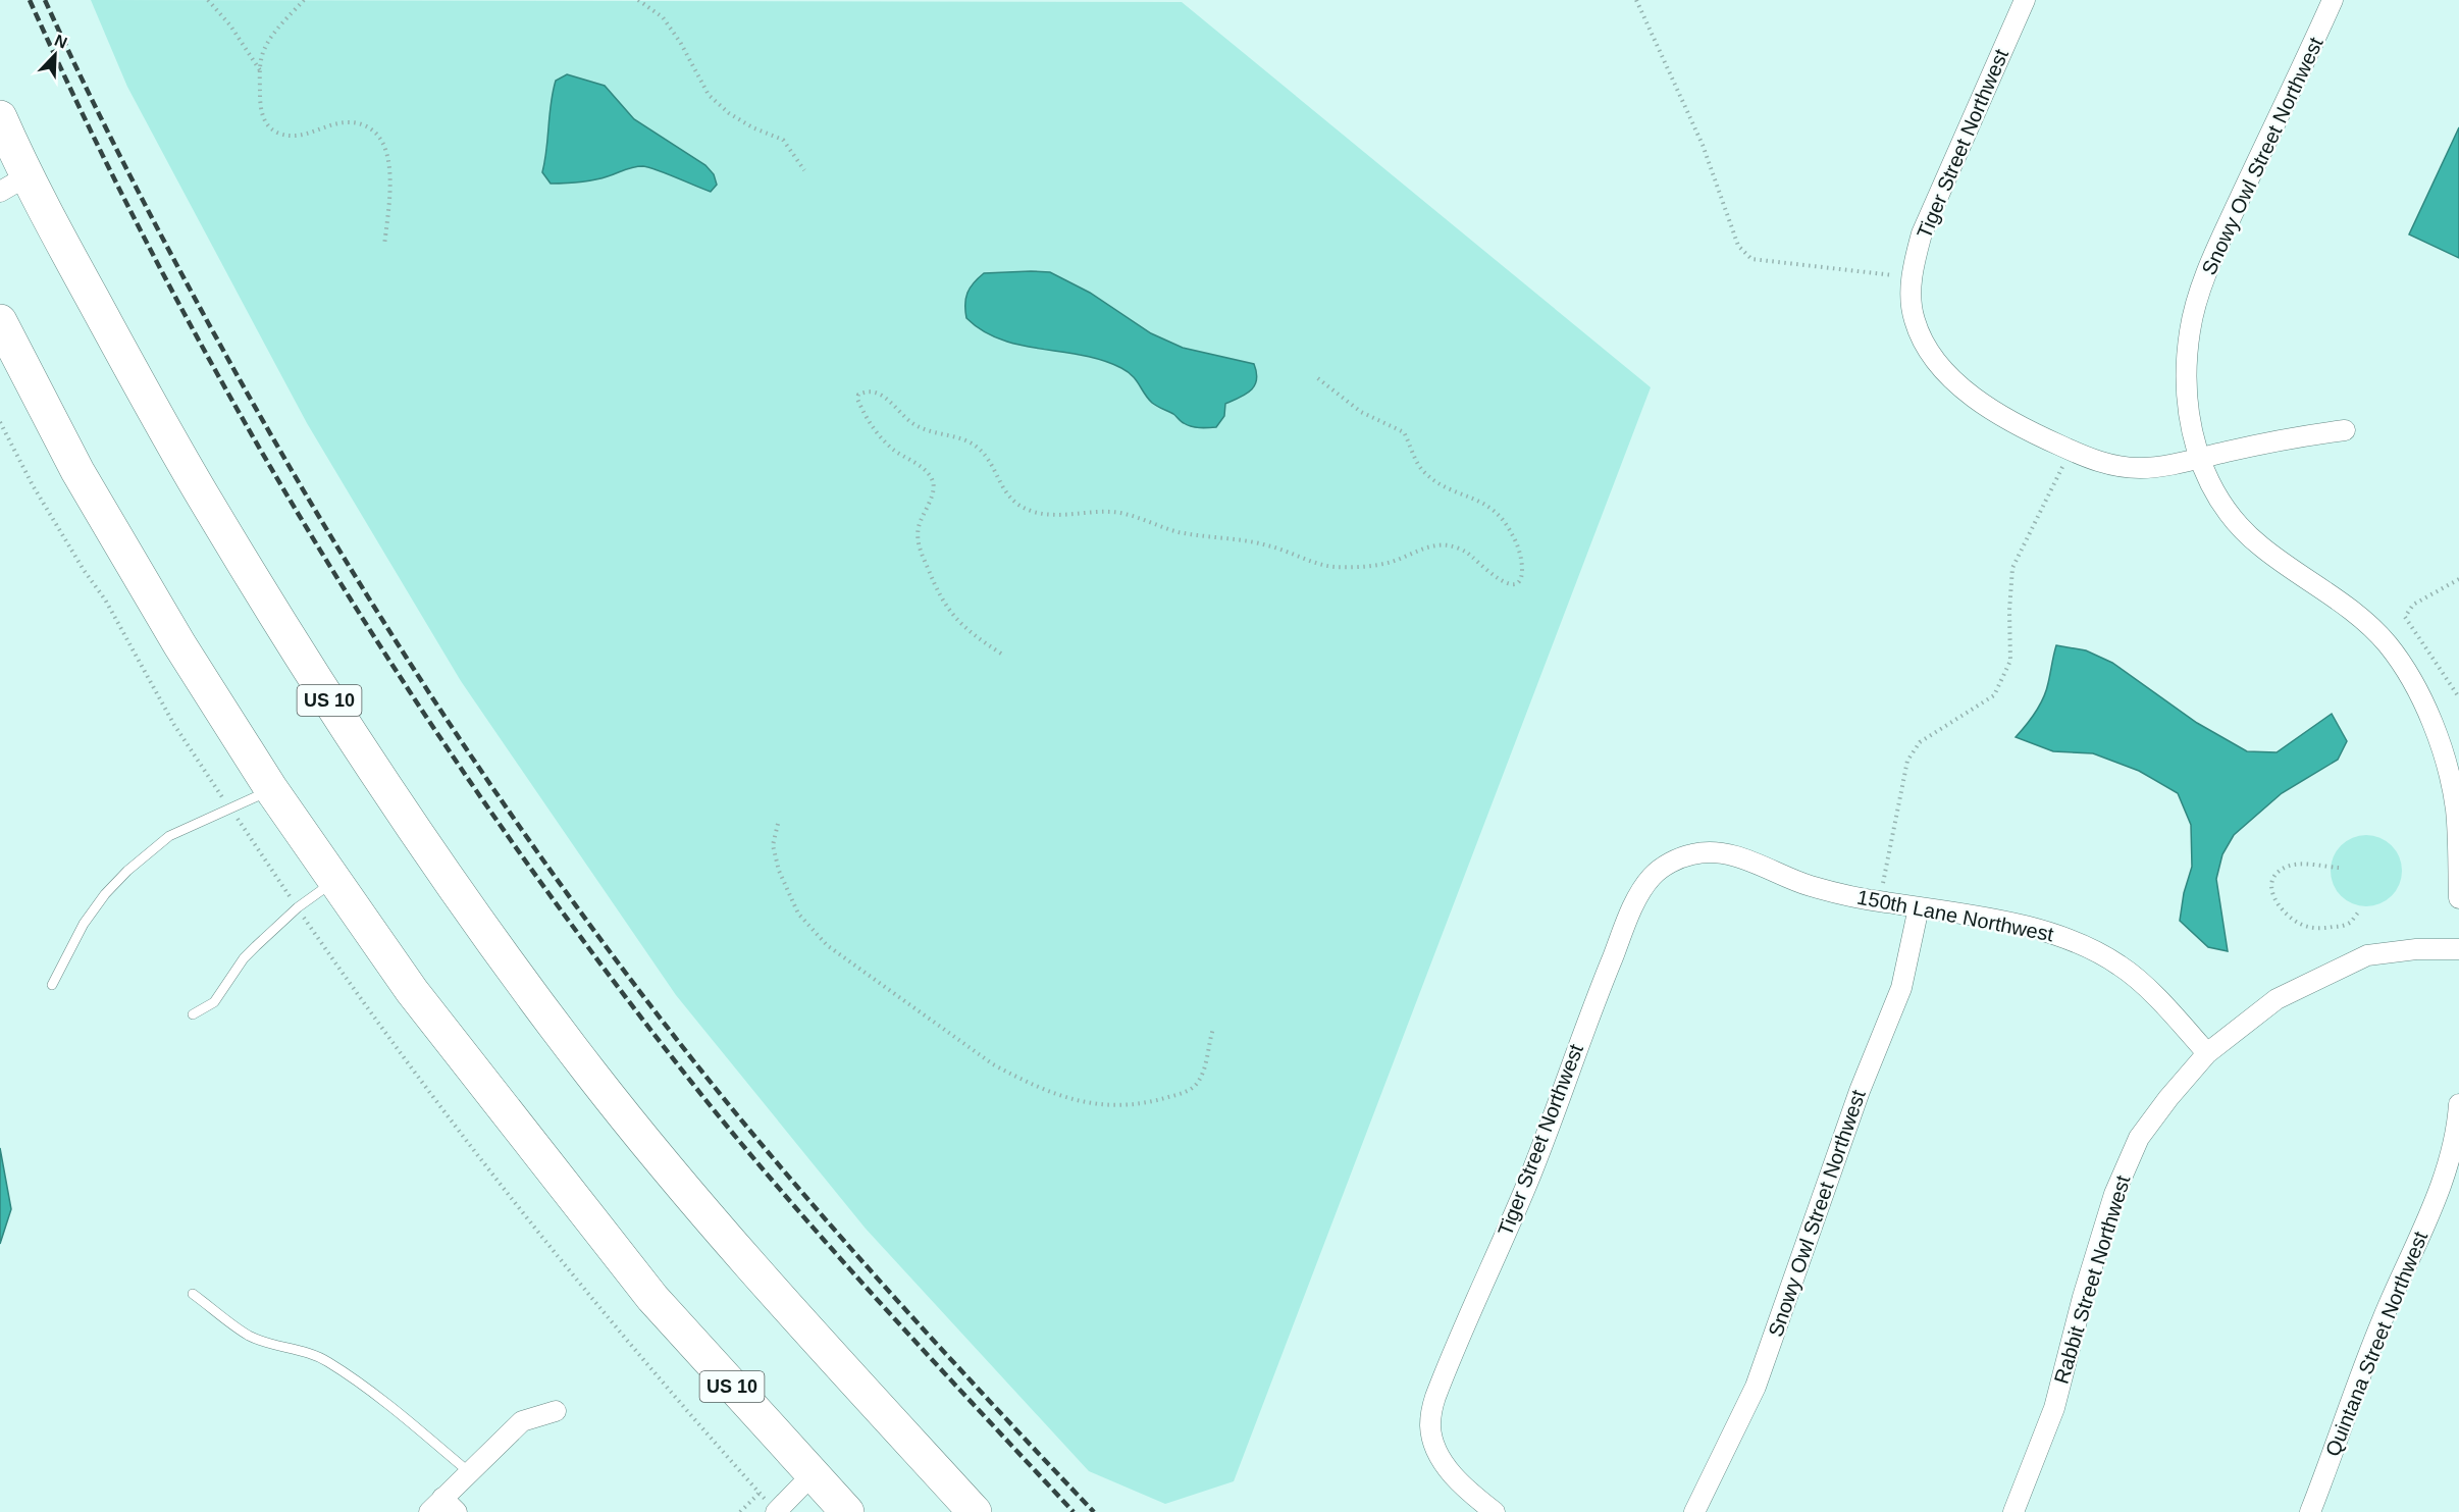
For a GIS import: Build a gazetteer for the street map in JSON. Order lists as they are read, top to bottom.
{
  "streets": {
    "highway": ["US 10"],
    "street": [
      "Tiger Street Northwest",
      "Snowy Owl Street Northwest",
      "150th Lane Northwest",
      "Rabbit Street Northwest",
      "Quintana Street Northwest"
    ]
  },
  "crossings": [
    ["Tiger Street Northwest", "Snowy Owl Street Northwest"],
    ["Tiger Street Northwest", "150th Lane Northwest"],
    ["Snowy Owl Street Northwest", "150th Lane Northwest"],
    ["150th Lane Northwest", "Rabbit Street Northwest"]
  ],
  "north": "top right"
}
